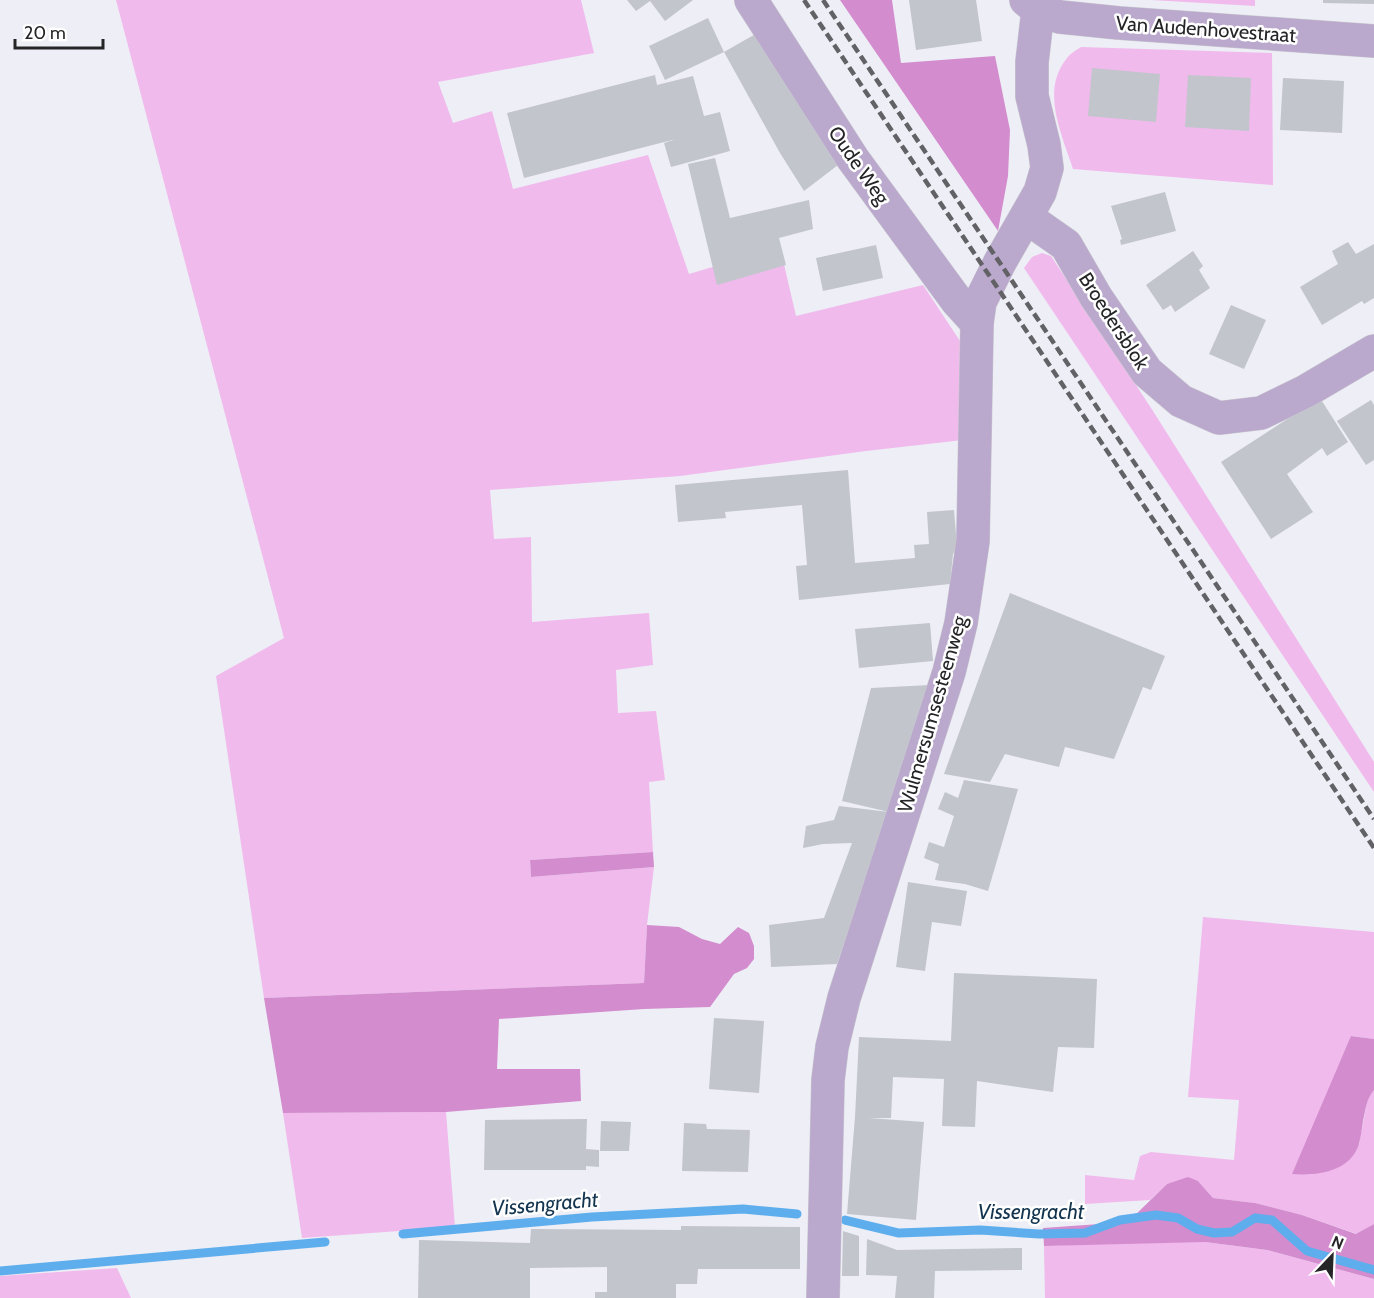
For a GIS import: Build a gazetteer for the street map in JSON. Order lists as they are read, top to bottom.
{
  "streets": {
    "street": [
      "Van Audenhovestraat",
      "Oude Weg",
      "Broedersblok",
      "Wulmersumsesteenweg"
    ]
  },
  "crossings": [
    ["Van Audenhovestraat", "Wulmersumsesteenweg"],
    ["Oude Weg", "Wulmersumsesteenweg"],
    ["Broedersblok", "Wulmersumsesteenweg"]
  ],
  "water": ["Vissengracht"],
  "scale_bar": "20 m",
  "north": "top right"
}
